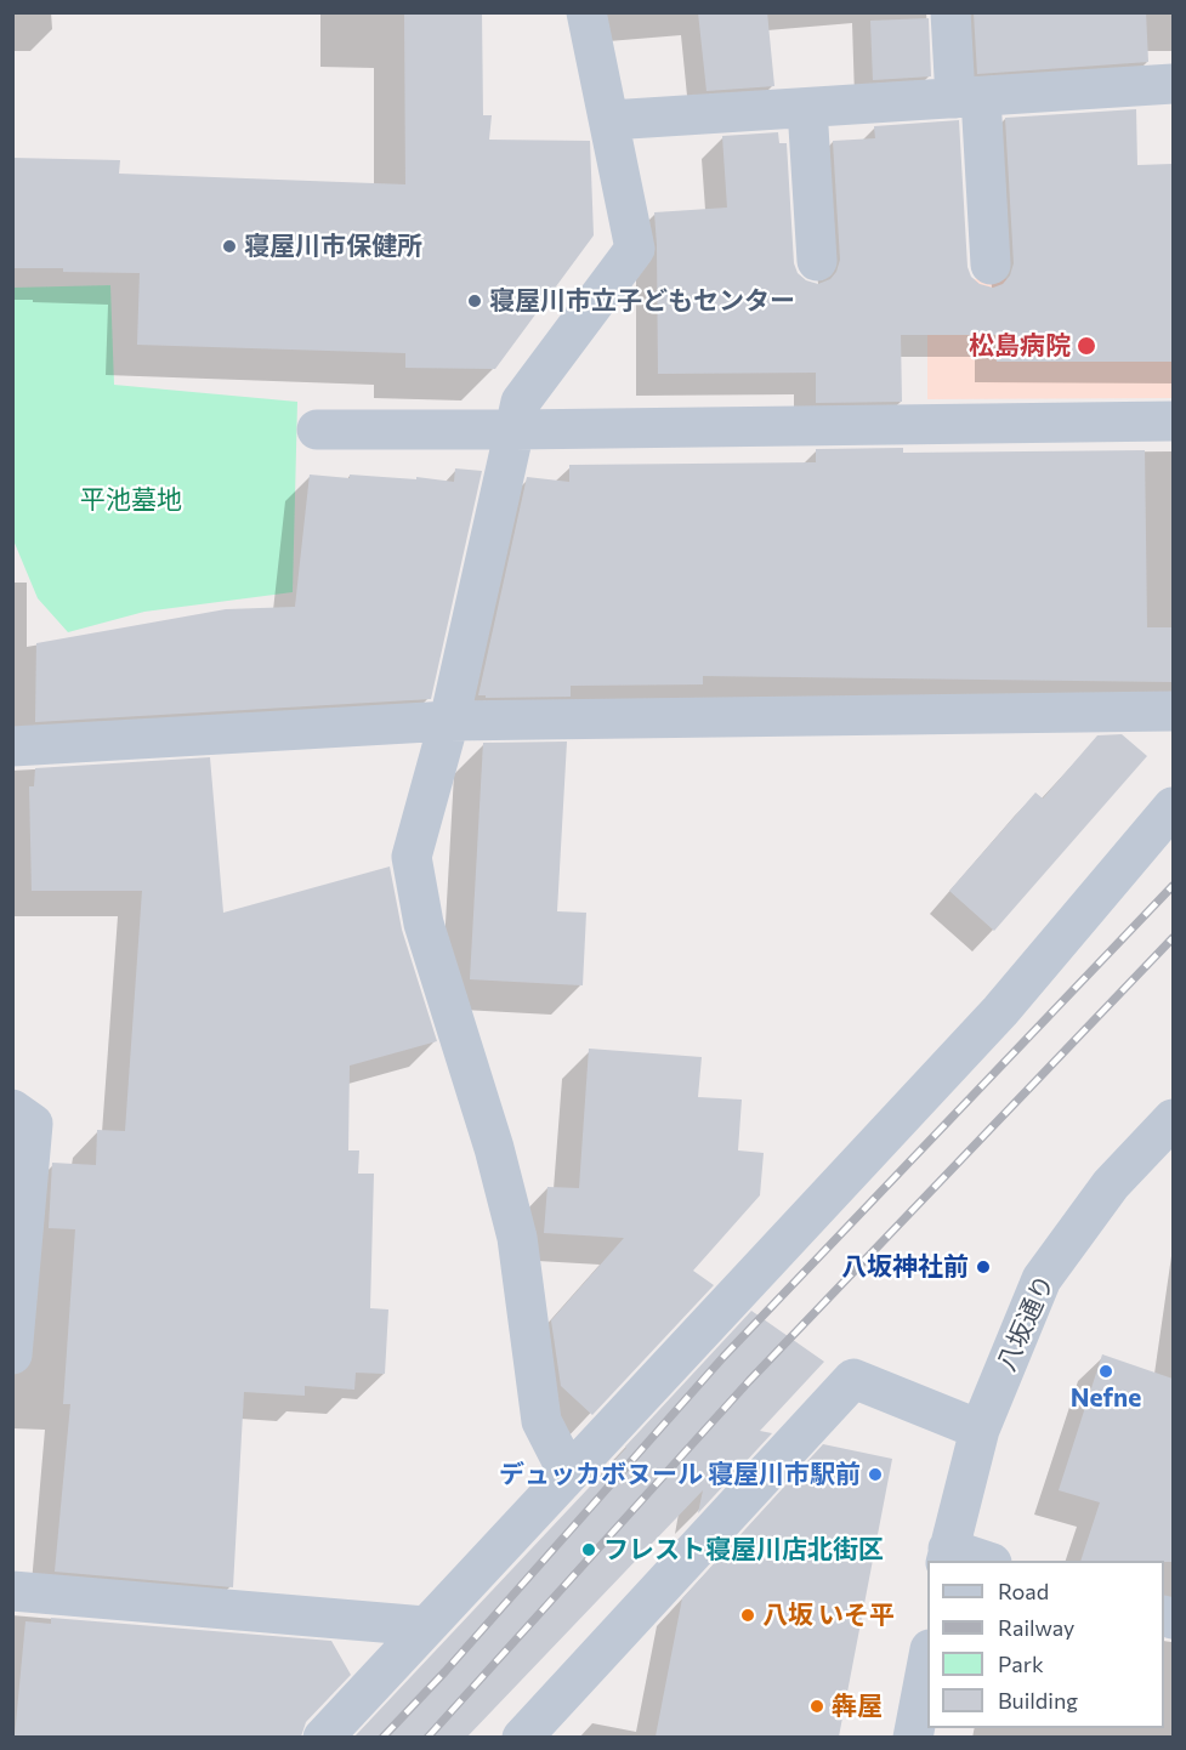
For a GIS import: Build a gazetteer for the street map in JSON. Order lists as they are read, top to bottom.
{
  "streets": {
    "street": ["八坂通り"]
  },
  "parks": ["平池墓地"],
  "places": [
    "寝屋川市保健所",
    "寝屋川市立子どもセンター",
    "松島病院",
    "八坂神社前",
    "Nefne",
    "デュッカボヌール 寝屋川市駅前",
    "フレスト寝屋川店北街区",
    "八坂 いそ平",
    "犇屋"
  ],
  "legend": [
    "Road",
    "Railway",
    "Park",
    "Building"
  ]
}
